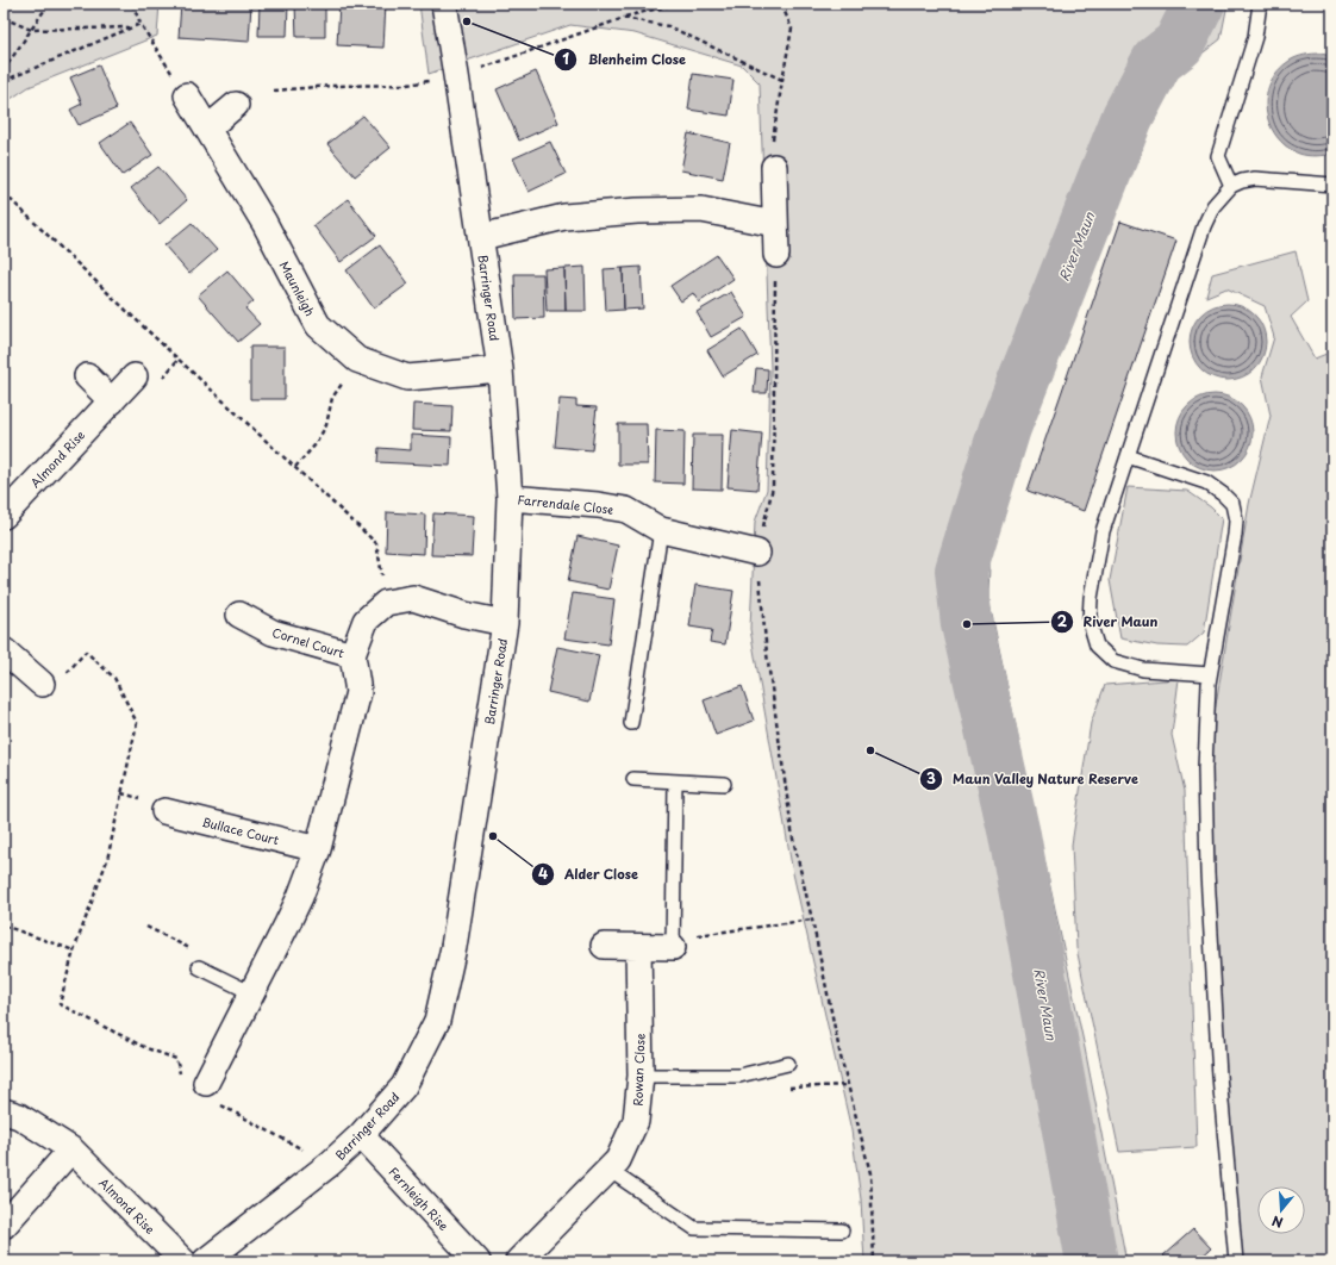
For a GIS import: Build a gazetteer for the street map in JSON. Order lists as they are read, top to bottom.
{
  "streets": {
    "street": [
      "Maunleigh",
      "Barringer Road",
      "Almond Rise",
      "Farrendale Close",
      "Cornel Court",
      "Bullace Court",
      "Rowan Close",
      "Fernleigh Rise"
    ]
  },
  "crossings": [
    ["Maunleigh", "Barringer Road"],
    ["Barringer Road", "Farrendale Close"],
    ["Barringer Road", "Fernleigh Rise"]
  ],
  "water": ["River Maun"],
  "places": [
    "Blenheim Close",
    "River Maun",
    "Maun Valley Nature Reserve",
    "Alder Close"
  ],
  "north": "bottom"
}
